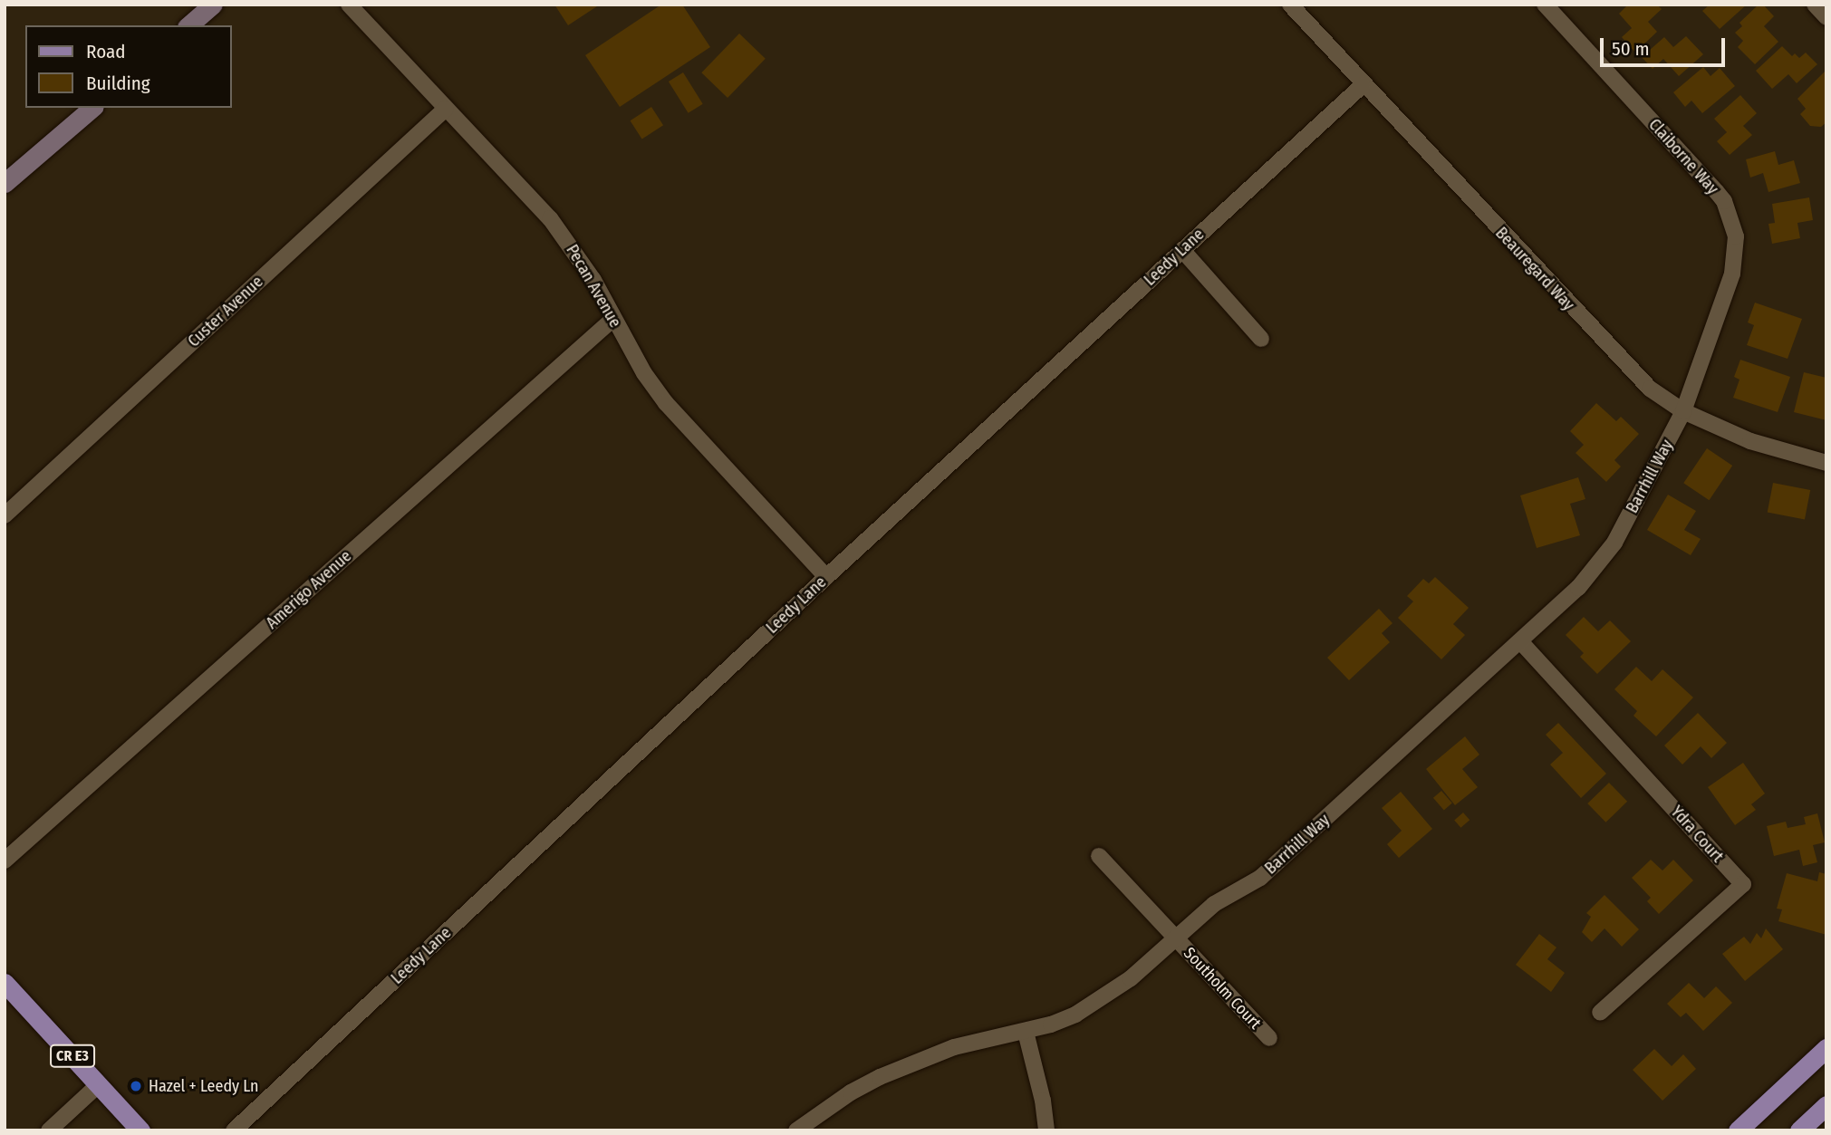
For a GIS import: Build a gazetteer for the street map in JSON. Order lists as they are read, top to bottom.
{
  "streets": {
    "main road": ["CR E3"],
    "street": [
      "Claiborne Way",
      "Leedy Lane",
      "Beauregard Way",
      "Pecan Avenue",
      "Custer Avenue",
      "Barrhill Way",
      "Amerigo Avenue",
      "Ydra Court",
      "Southolm Court"
    ]
  },
  "crossings": [
    ["Claiborne Way", "Beauregard Way"],
    ["Claiborne Way", "Barrhill Way"],
    ["Leedy Lane", "Beauregard Way"],
    ["Leedy Lane", "Pecan Avenue"],
    ["Beauregard Way", "Barrhill Way"],
    ["Pecan Avenue", "Custer Avenue"],
    ["Pecan Avenue", "Amerigo Avenue"],
    ["Barrhill Way", "Ydra Court"],
    ["Barrhill Way", "Southolm Court"]
  ],
  "places": ["Hazel + Leedy Ln"],
  "legend": ["Road", "Building"],
  "scale_bar": "50 m"
}
